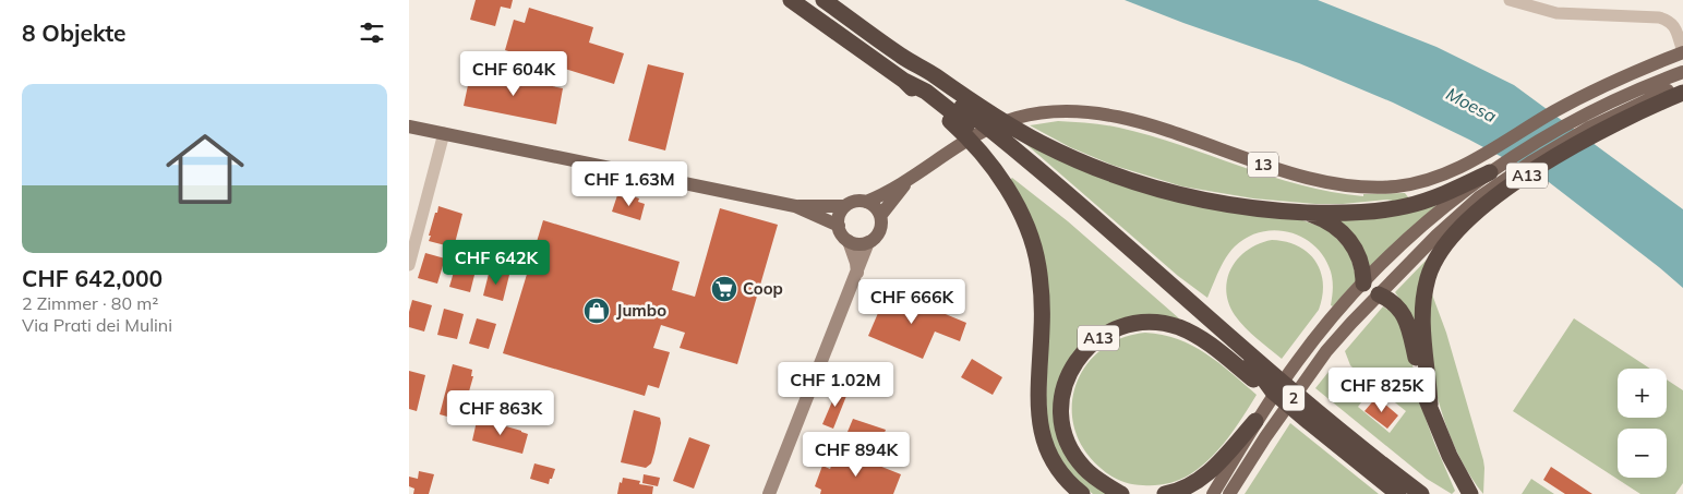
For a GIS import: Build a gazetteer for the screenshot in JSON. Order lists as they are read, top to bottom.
{
  "streets": {
    "highway": ["A13"],
    "main road": ["13", "2"]
  },
  "crossings": [
    ["A13", "2"]
  ],
  "water": ["Moesa"],
  "places": {
    "supermarket": ["Coop"],
    "shop": ["Jumbo"]
  },
  "page": {
    "heading": "8 Objekte",
    "price": [
      "CHF 604K",
      "CHF 1.63M",
      "CHF 642K",
      "CHF 666K",
      "CHF 1.02M",
      "CHF 825K",
      "CHF 863K",
      "CHF 894K"
    ],
    "list": [
      {
        "name": "CHF 642,000",
        "note": "2 Zimmer · 80 m² · Via Prati dei Mulini"
      }
    ],
    "map_buttons": ["+", "−"]
  }
}
